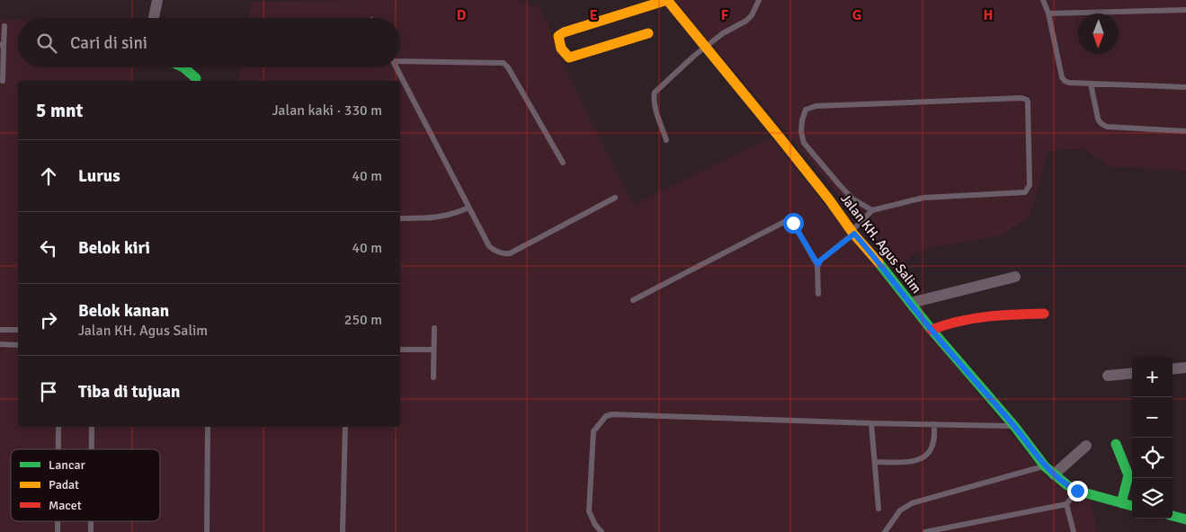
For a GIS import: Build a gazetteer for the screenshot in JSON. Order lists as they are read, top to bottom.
{
  "streets": {
    "street": ["Jalan KH. Agus Salim"]
  },
  "legend": ["Lancar", "Padat", "Macet"],
  "north": "bottom",
  "page": {
    "search": "Cari di sini",
    "heading": ["5 mnt", "Jalan kaki · 330 m"],
    "list": [
      ["Lurus", "40 m"],
      ["Belok kiri", "40 m"],
      ["Belok kanan", "Jalan KH. Agus Salim", "250 m"],
      "Tiba di tujuan"
    ],
    "map_buttons": ["+", "−"]
  },
  "grid": {
    "columns": [
      "D",
      "E",
      "F",
      "G",
      "H"
    ]
  }
}
